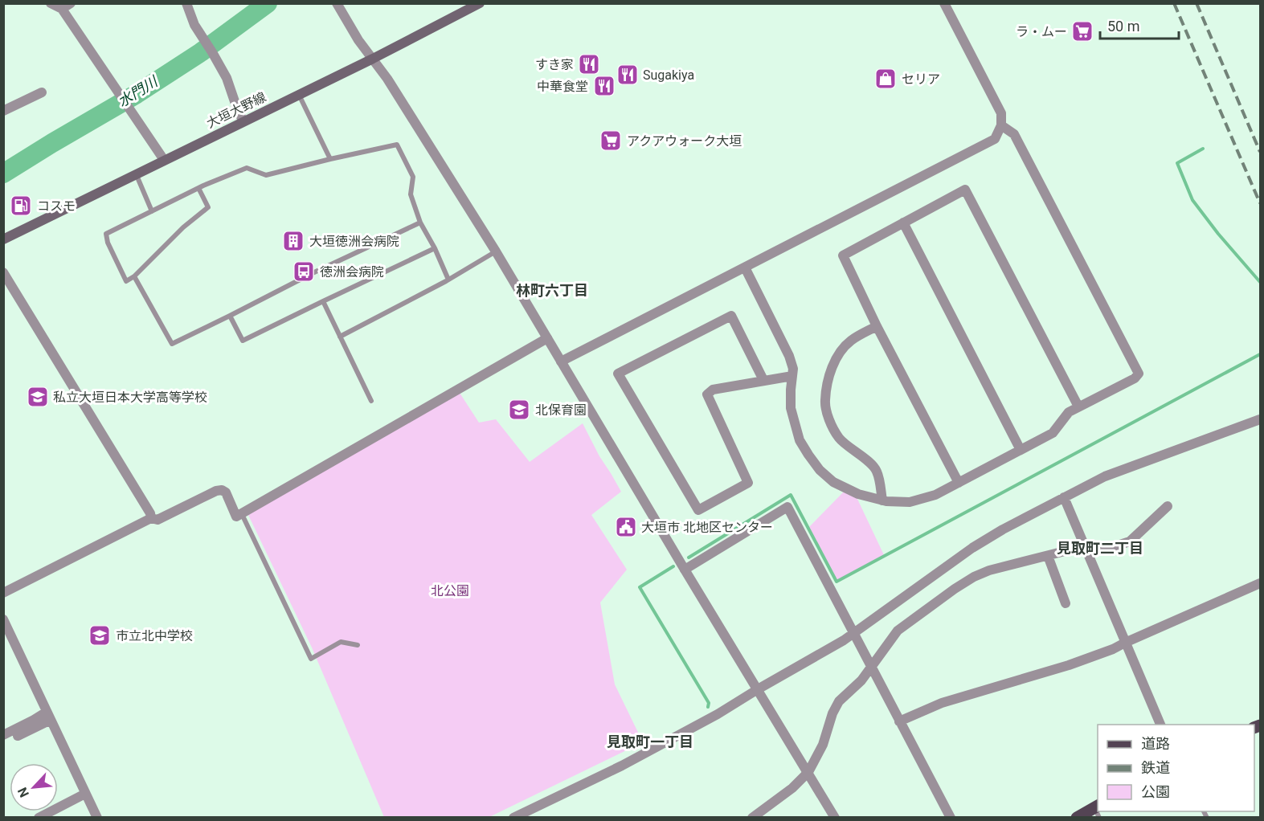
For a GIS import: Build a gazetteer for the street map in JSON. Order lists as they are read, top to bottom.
{
  "streets": {
    "main road": ["大垣大野線"]
  },
  "districts": ["林町六丁目", "見取町二丁目", "見取町一丁目"],
  "water": ["水門川"],
  "parks": ["北公園"],
  "places": {
    "supermarket": ["ラ・ムー", "アクアウォーク大垣"],
    "restaurant": ["すき家", "Sugakiya", "中華食堂"],
    "shop": ["セリア"],
    "fuel station": ["コスモ"],
    "building": ["大垣徳洲会病院"],
    "bus stop": ["徳洲会病院"],
    "school or university": ["私立大垣日本大学高等学校", "北保育園", "市立北中学校"],
    "public building": ["大垣市 北地区センター"]
  },
  "legend": ["道路", "鉄道", "公園"],
  "scale_bar": "50 m",
  "north": "bottom left"
}
